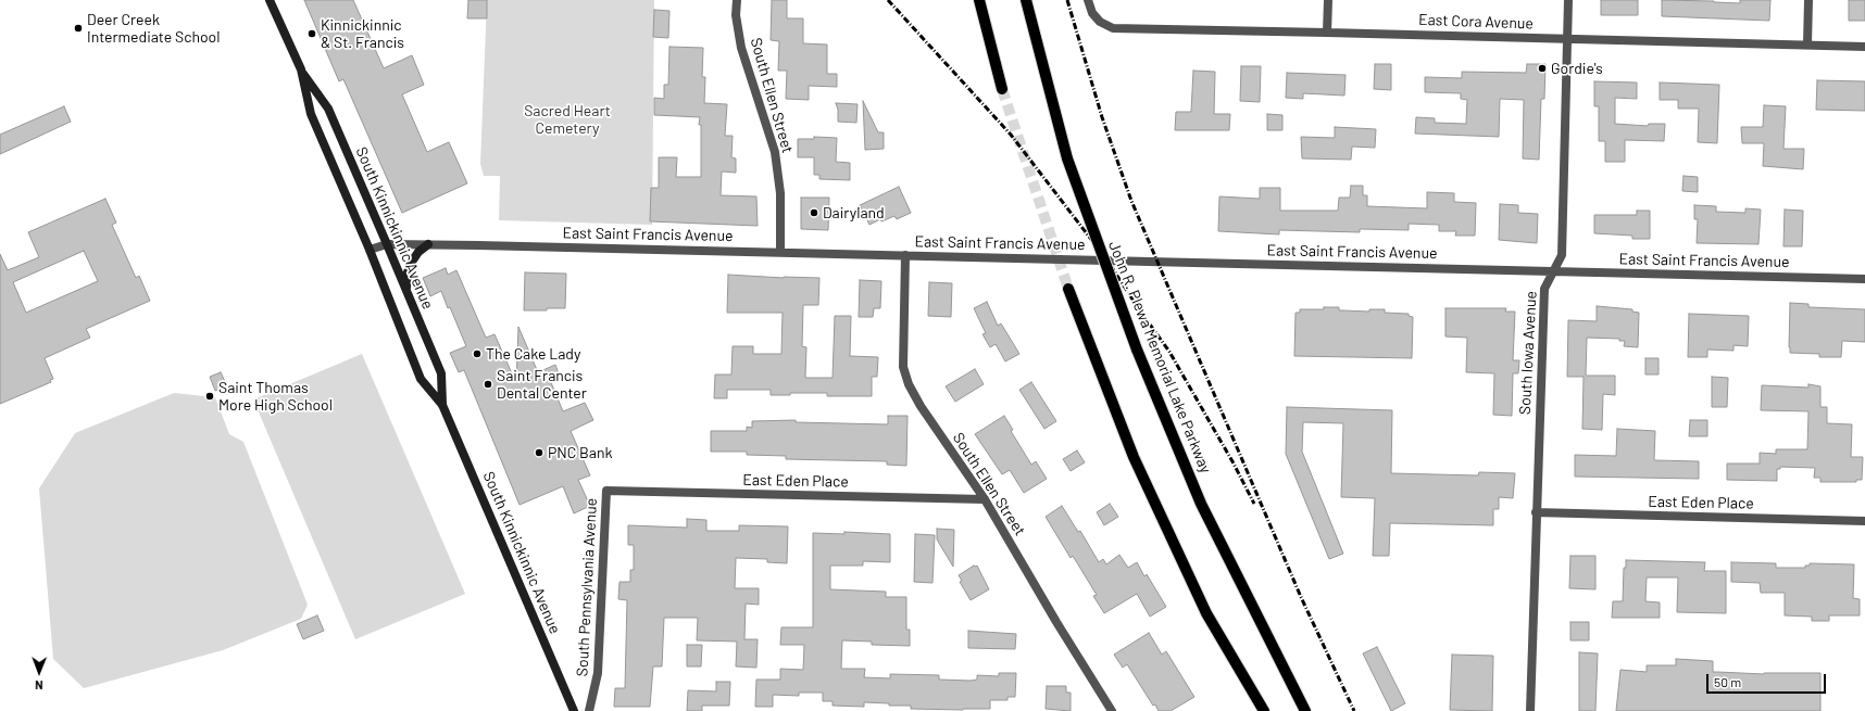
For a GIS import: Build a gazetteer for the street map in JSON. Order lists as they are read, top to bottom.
{
  "streets": {
    "main road": ["South Kinnickinnic Avenue", "John R. Plewa Memorial Lake Parkway"],
    "street": [
      "East Cora Avenue",
      "South Ellen Street",
      "East Saint Francis Avenue",
      "South Iowa Avenue",
      "East Eden Place",
      "South Pennsylvania Avenue"
    ]
  },
  "crossings": [
    ["East Cora Avenue", "South Iowa Avenue"],
    ["South Ellen Street", "East Saint Francis Avenue"],
    ["South Ellen Street", "East Eden Place"],
    ["South Kinnickinnic Avenue", "East Saint Francis Avenue"],
    ["East Saint Francis Avenue", "South Iowa Avenue"],
    ["South Iowa Avenue", "East Eden Place"],
    ["East Eden Place", "South Pennsylvania Avenue"]
  ],
  "parks": ["Sacred Heart Cemetery"],
  "places": [
    "Deer Creek Intermediate School",
    "Kinnickinnic & St. Francis",
    "Gordie's",
    "Dairyland",
    "The Cake Lady",
    "Saint Francis Dental Center",
    "Saint Thomas More High School",
    "PNC Bank"
  ],
  "scale_bar": "50 m",
  "north": "bottom"
}
